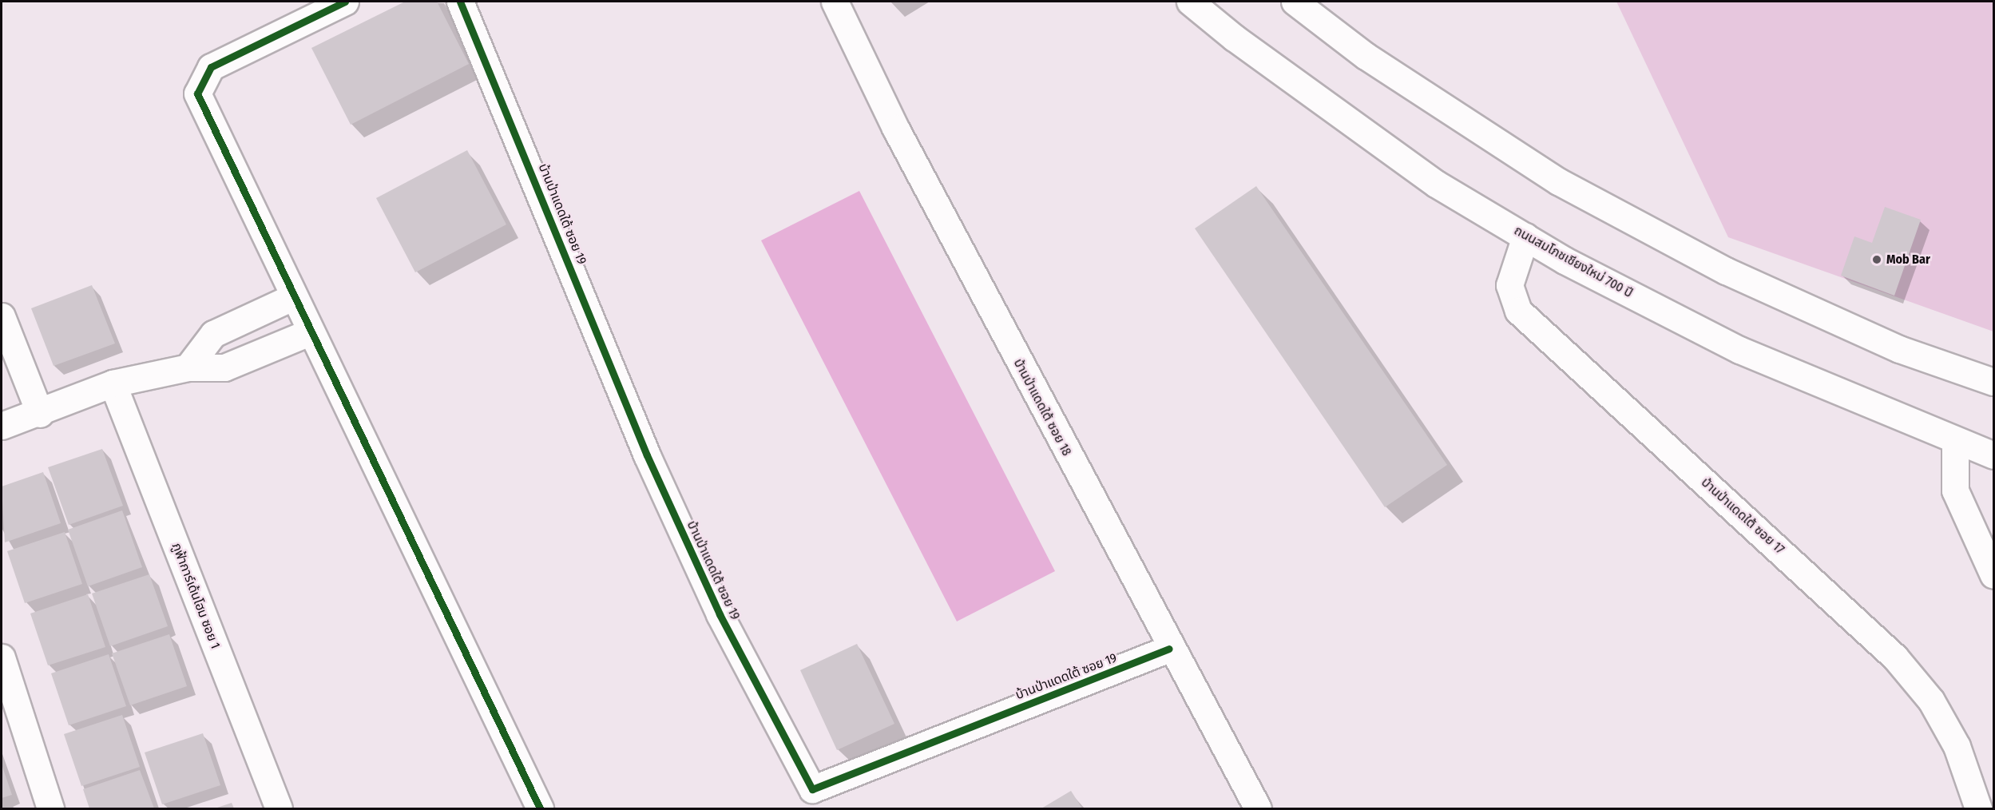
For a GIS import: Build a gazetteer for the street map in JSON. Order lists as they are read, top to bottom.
{
  "streets": {
    "street": [
      "บ้านป่าแดดใต้ ซอย 19",
      "ถนนสมโภชเชียงใหม่ 700 ปี",
      "บ้านป่าแดดใต้ ซอย 18",
      "บ้านป่าแดดใต้ ซอย 17",
      "ภูฟ้าการ์เด้นโฮม ซอย 1"
    ]
  },
  "crossings": [
    ["บ้านป่าแดดใต้ ซอย 19", "บ้านป่าแดดใต้ ซอย 18"],
    ["ถนนสมโภชเชียงใหม่ 700 ปี", "บ้านป่าแดดใต้ ซอย 17"]
  ],
  "places": ["Mob Bar"]
}
